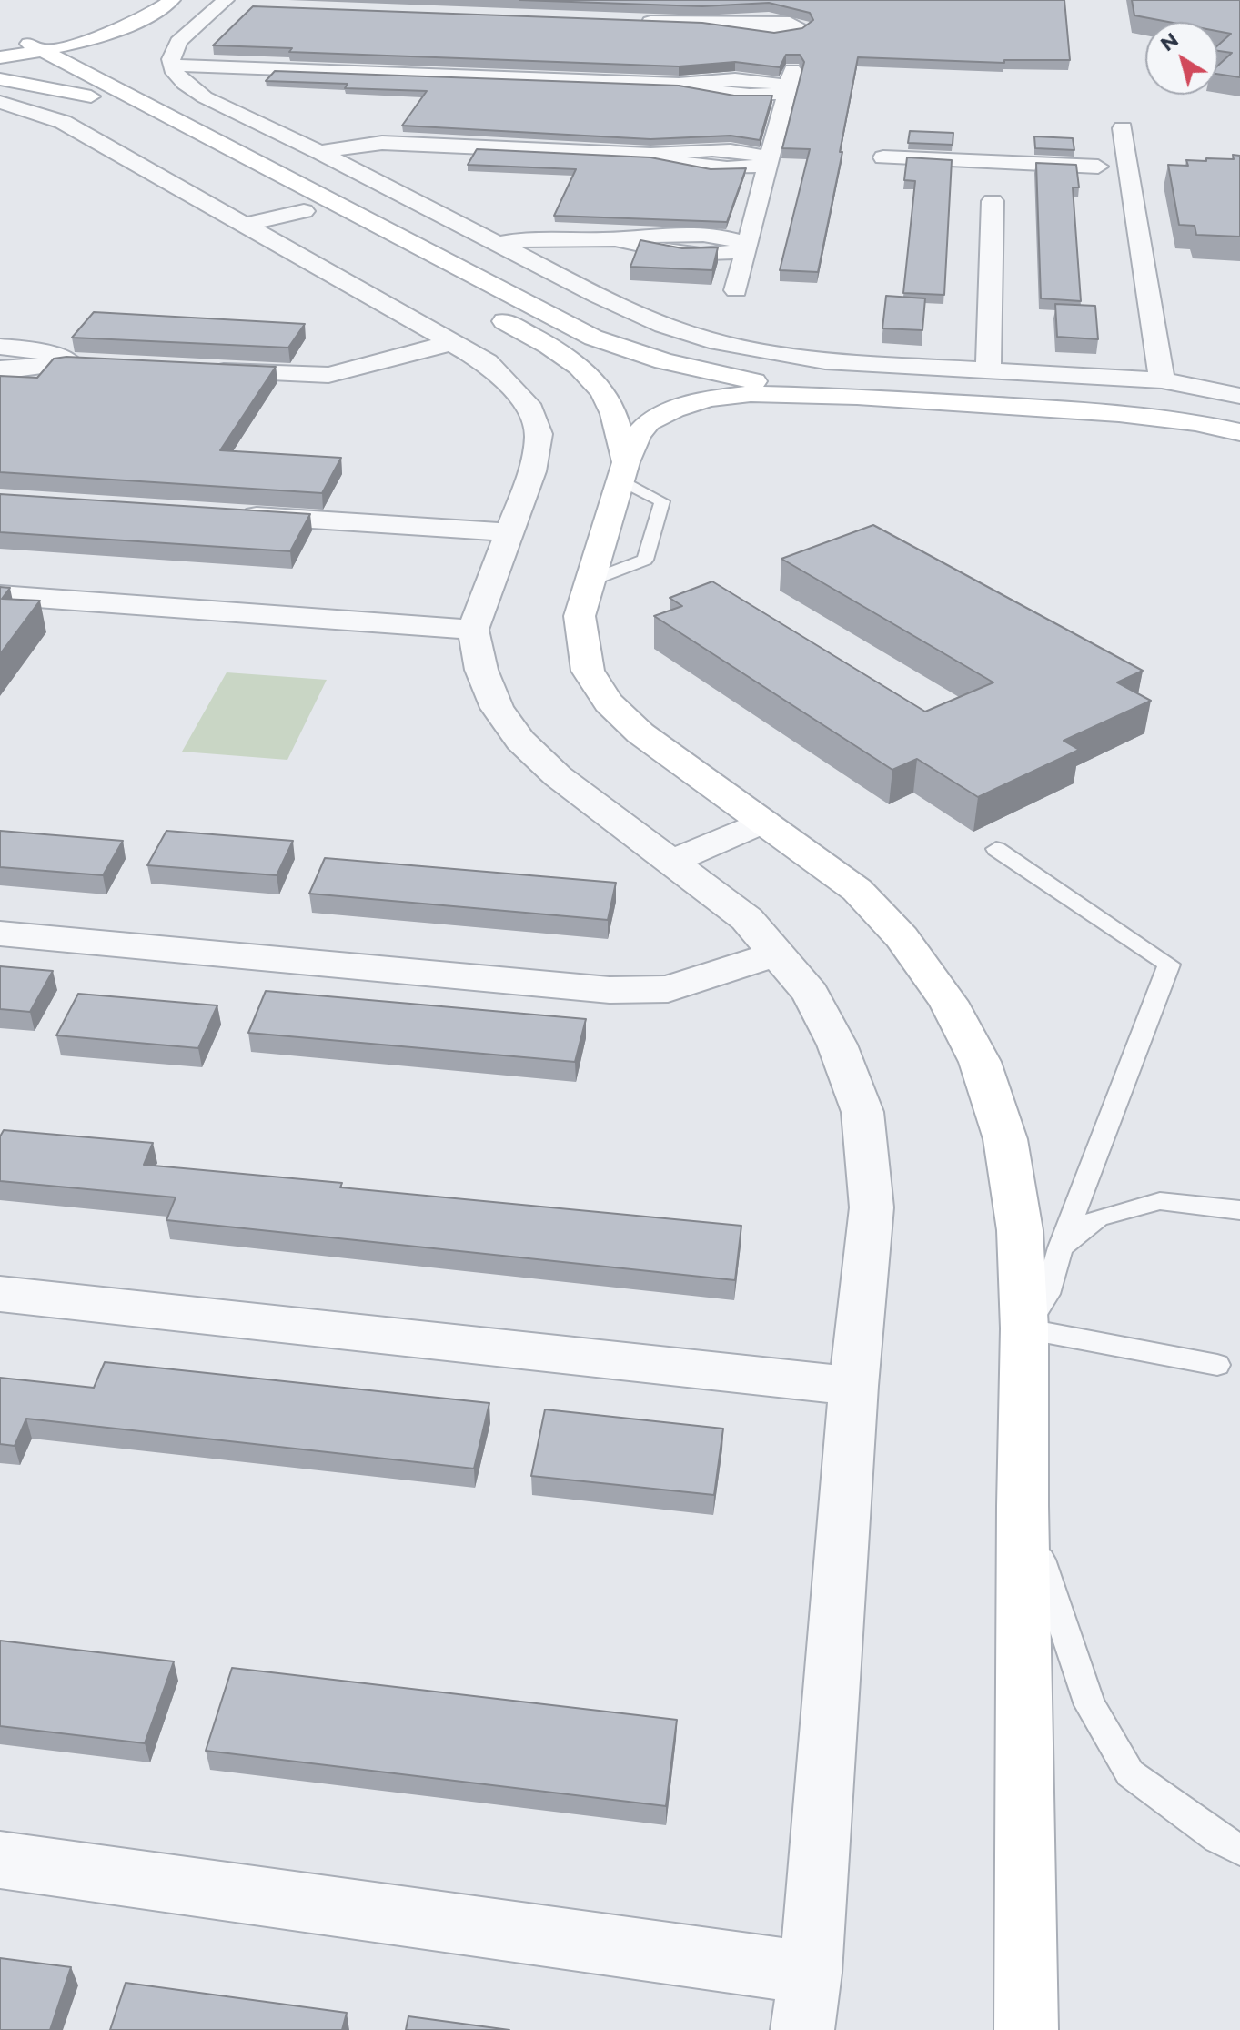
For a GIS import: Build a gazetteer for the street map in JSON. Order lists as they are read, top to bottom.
{
  "north": "top left"
}
